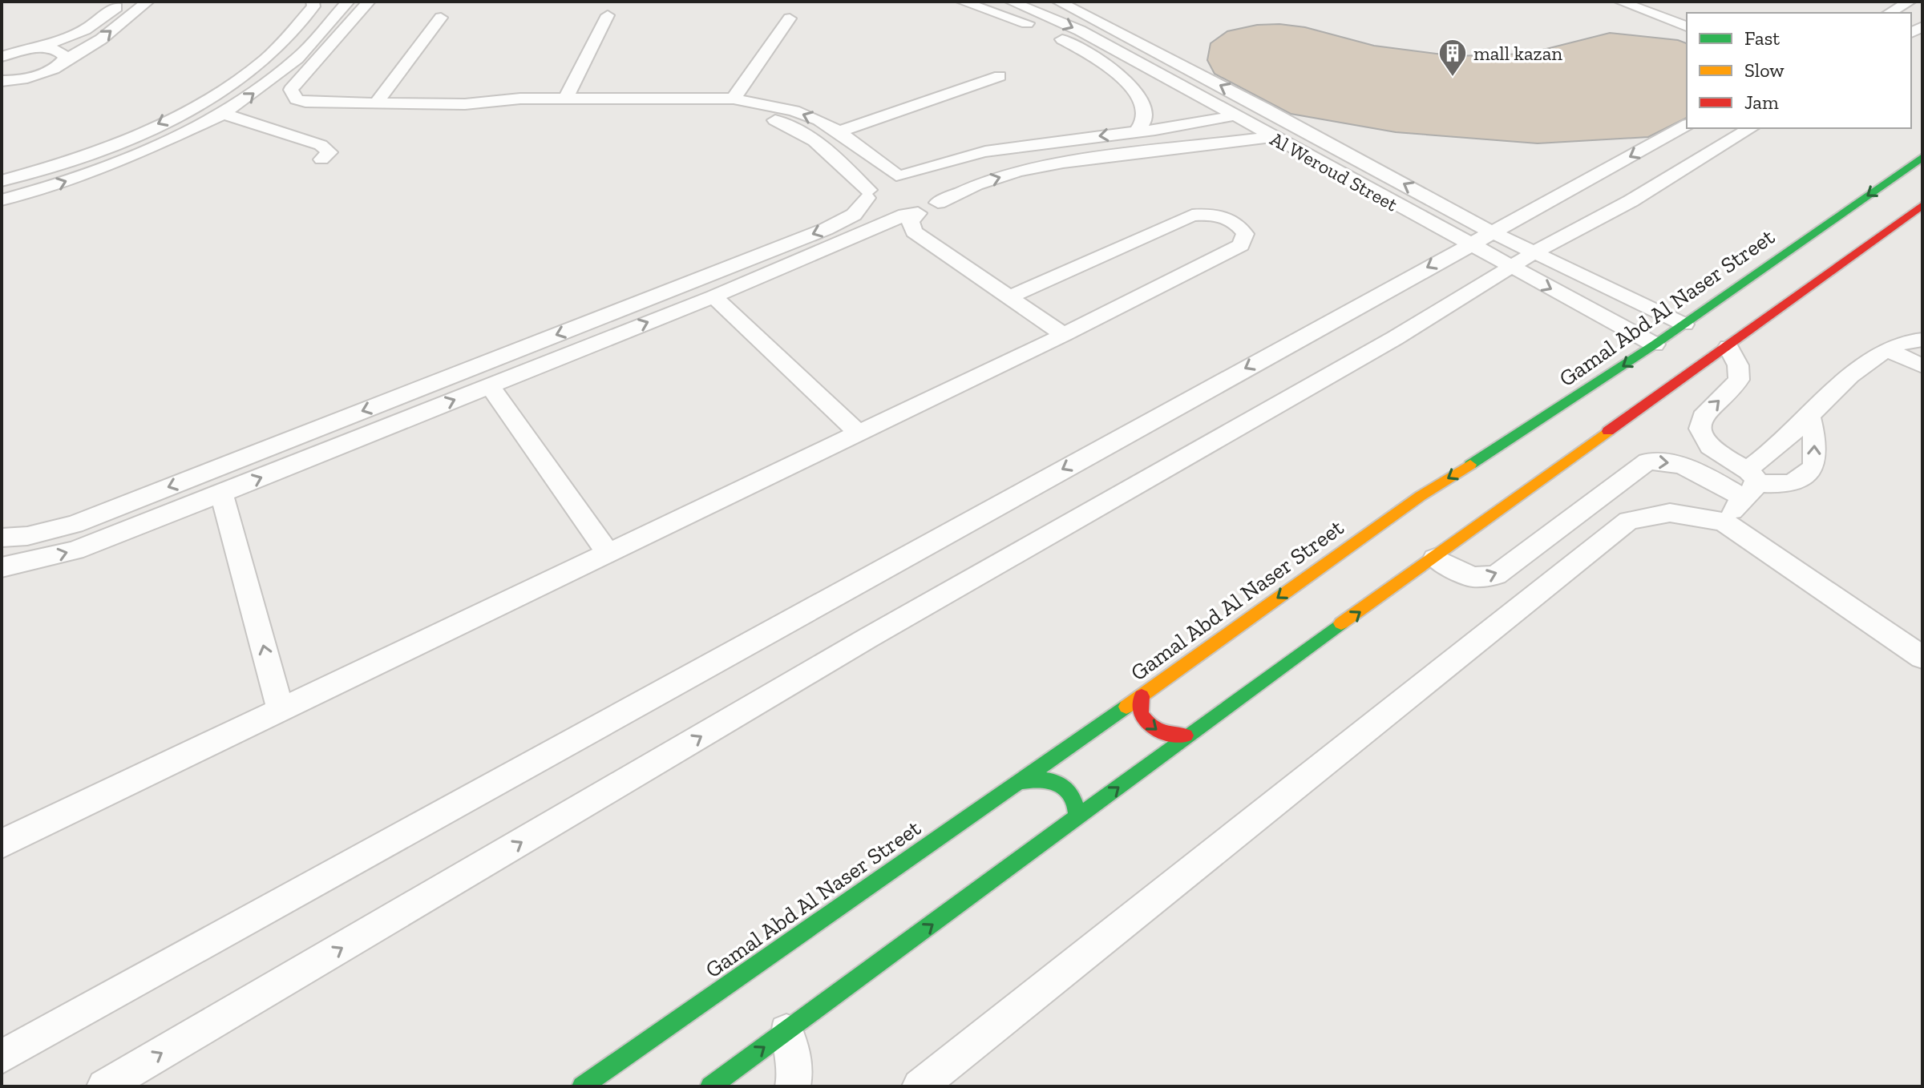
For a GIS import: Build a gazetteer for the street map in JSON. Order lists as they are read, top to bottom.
{
  "streets": {
    "main road": ["Gamal Abd Al Naser Street"],
    "street": ["Al Weroud Street"]
  },
  "crossings": [
    ["Al Weroud Street", "Gamal Abd Al Naser Street"]
  ],
  "places": {
    "building": ["mall kazan"]
  },
  "legend": ["Fast", "Slow", "Jam"]
}
